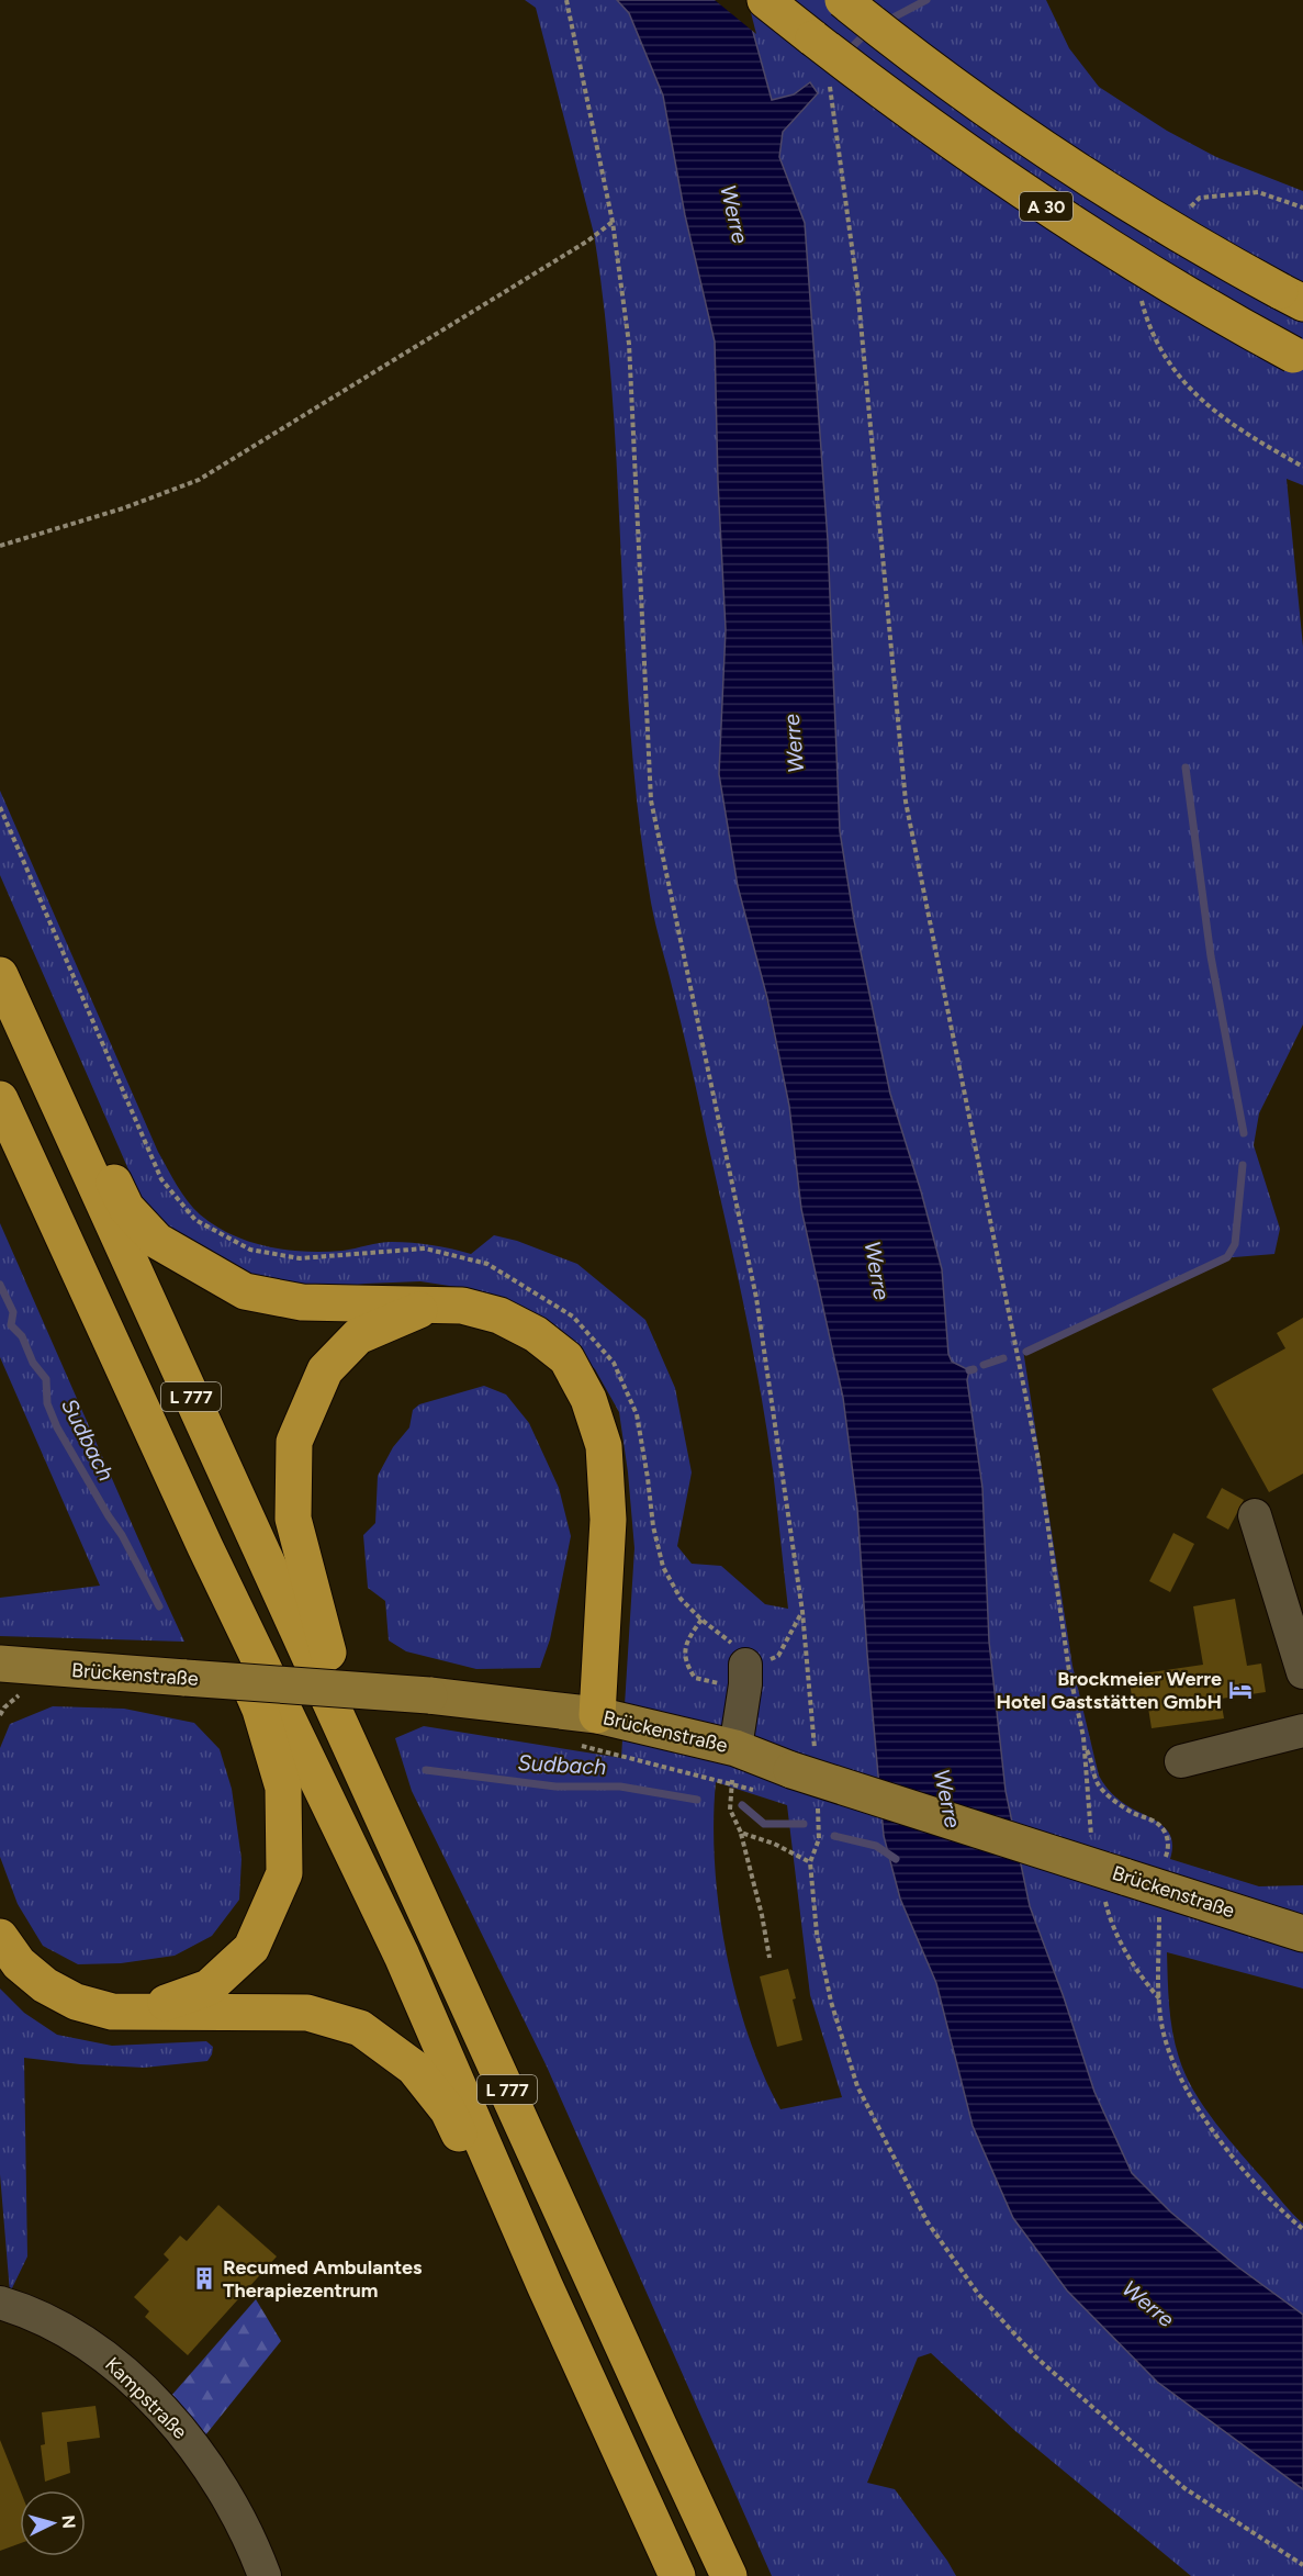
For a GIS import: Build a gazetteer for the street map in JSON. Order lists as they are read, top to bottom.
{
  "streets": {
    "highway": ["A 30", "L 777"],
    "main road": ["Brückenstraße"],
    "street": ["Kampstraße"]
  },
  "crossings": [
    ["L 777", "Brückenstraße"]
  ],
  "water": ["Werre", "Sudbach"],
  "places": {
    "hotel": ["Brockmeier Werre Hotel Gaststätten GmbH"],
    "building": ["Recumed Ambulantes Therapiezentrum"]
  },
  "north": "right"
}
